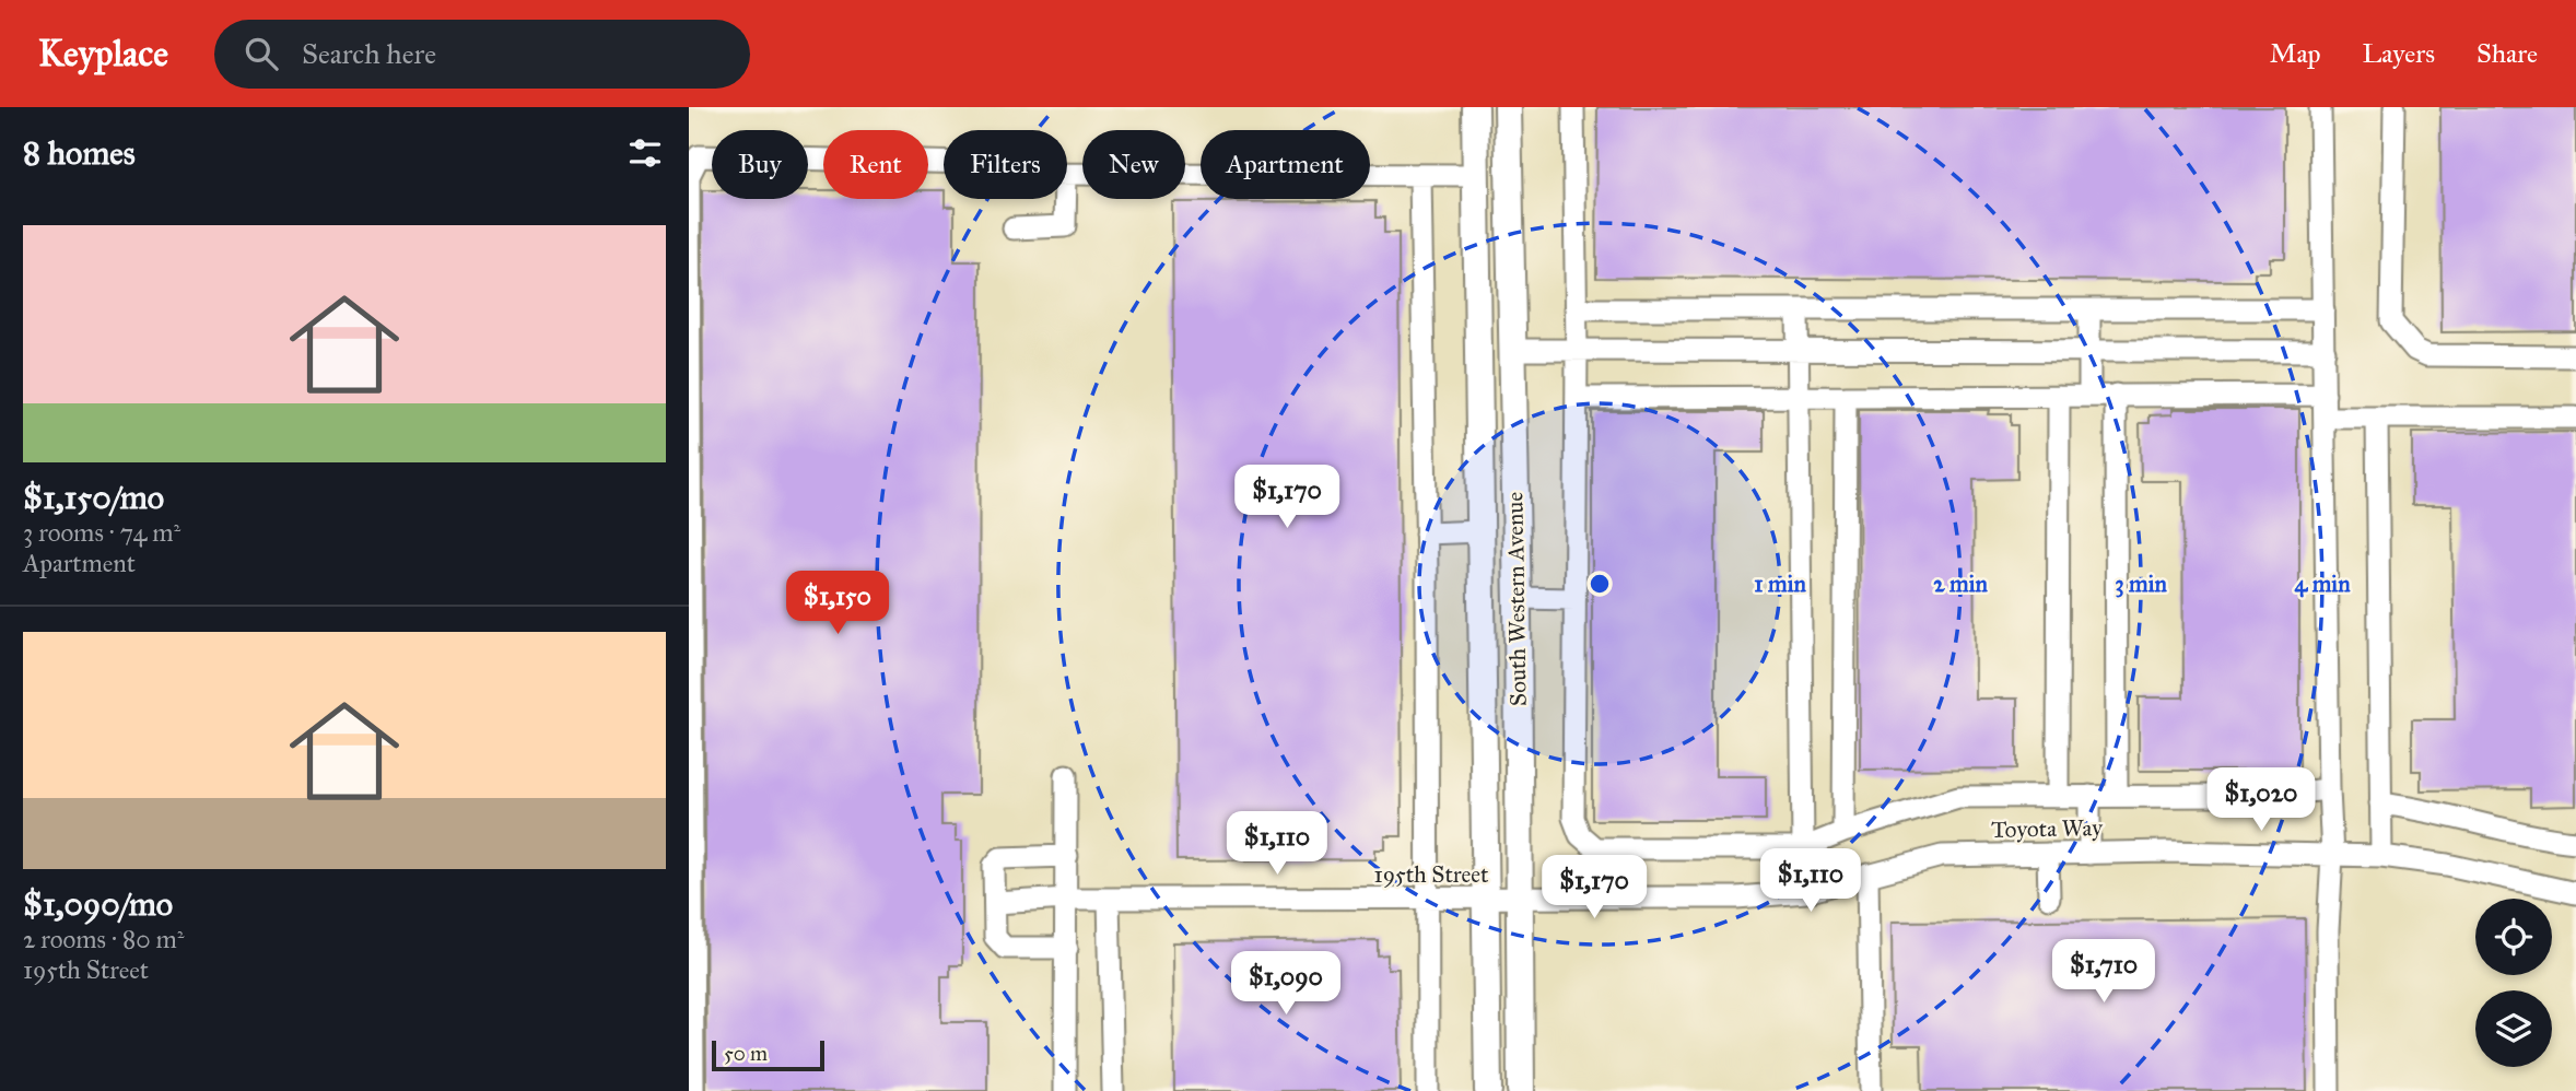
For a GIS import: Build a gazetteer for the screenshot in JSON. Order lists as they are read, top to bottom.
{
  "streets": {
    "main road": ["South Western Avenue"],
    "street": ["Toyota Way", "195th Street"]
  },
  "crossings": [
    ["South Western Avenue", "Toyota Way"],
    ["South Western Avenue", "195th Street"],
    ["Toyota Way", "195th Street"]
  ],
  "scale_bar": "50 m",
  "page": {
    "header": "Keyplace",
    "search": "Search here",
    "nav": ["Map", "Layers", "Share"],
    "heading": "8 homes",
    "chip": [
      "Buy",
      "Rent",
      "Filters",
      "New",
      "Apartment"
    ],
    "list": [
      {
        "name": "$1,150/mo",
        "note": "3 rooms · 74 m² · Apartment"
      },
      {
        "name": "$1,090/mo",
        "note": "2 rooms · 80 m² · 195th Street"
      }
    ],
    "price": [
      "$1,170",
      "$1,150",
      "$1,020",
      "$1,110",
      "$1,110",
      "$1,170",
      "$1,710",
      "$1,090"
    ],
    "scale": "50 m"
  },
  "rings": [
    "1 min",
    "2 min",
    "3 min",
    "4 min"
  ]
}
